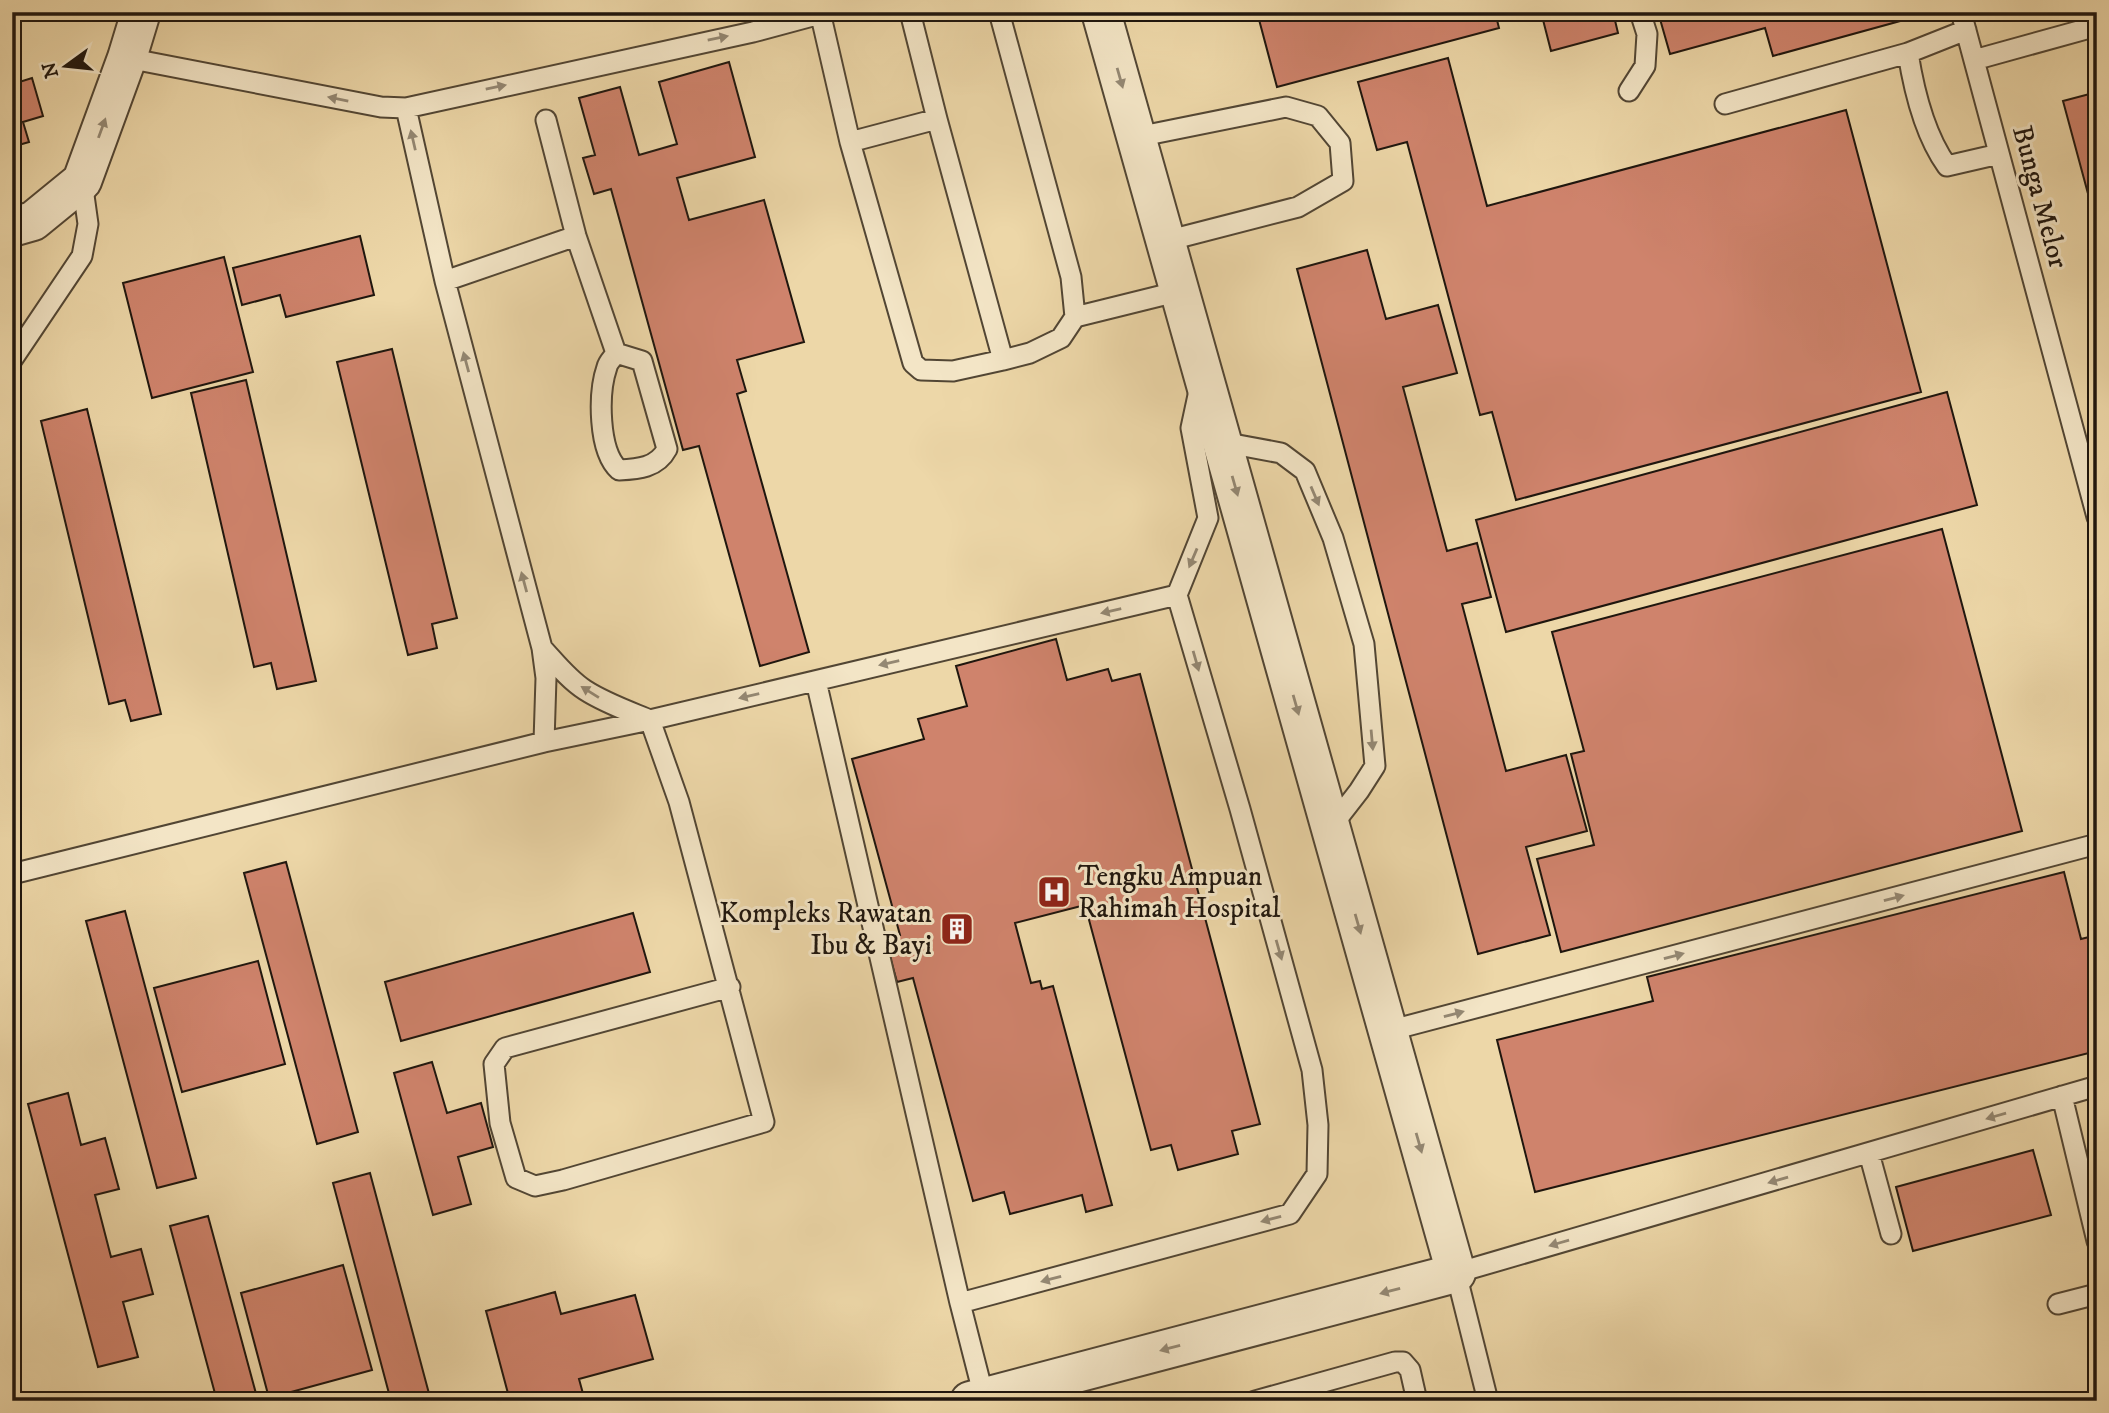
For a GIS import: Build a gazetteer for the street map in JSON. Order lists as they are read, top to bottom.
{
  "streets": {
    "lane": ["Bunga Melor"]
  },
  "places": {
    "hospital": ["Tengku Ampuan Rahimah Hospital"],
    "building": ["Kompleks Rawatan Ibu & Bayi"]
  },
  "north": "left"
}
